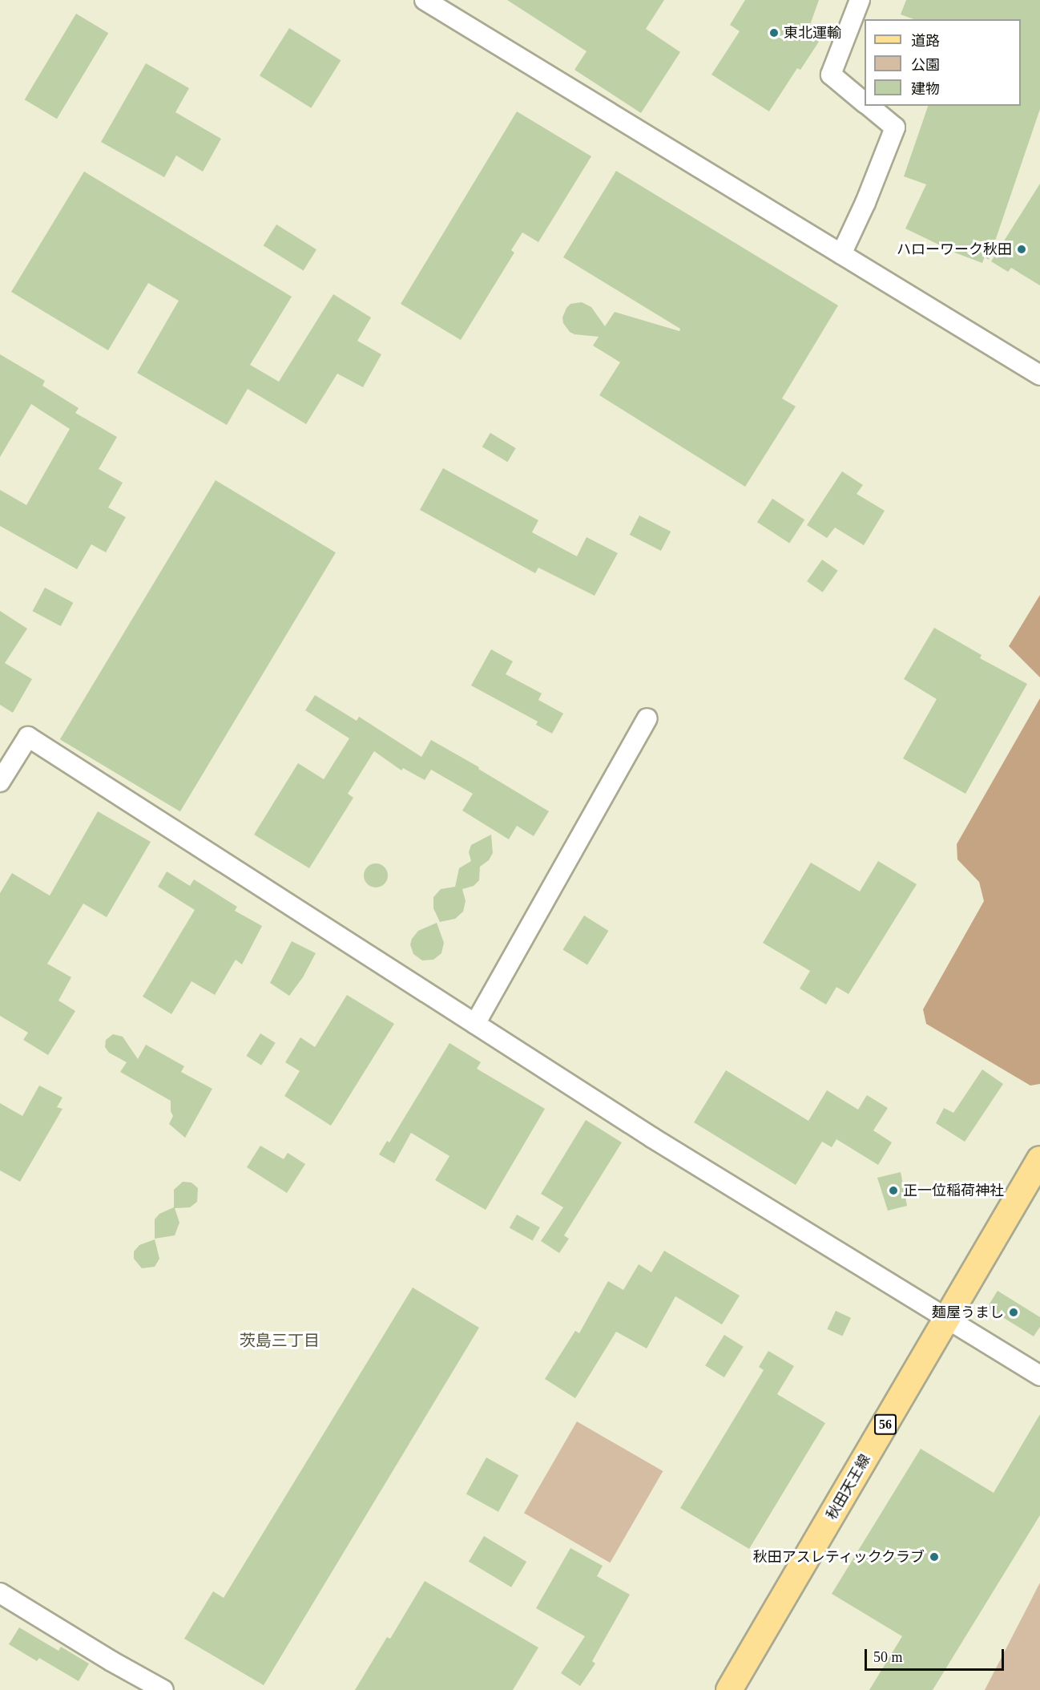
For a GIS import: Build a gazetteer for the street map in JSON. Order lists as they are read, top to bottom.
{
  "streets": {
    "main road": ["56", "秋田天王線"]
  },
  "districts": ["茨島三丁目"],
  "places": [
    "東北運輸",
    "ハローワーク秋田",
    "正一位稲荷神社",
    "麺屋うまし",
    "秋田アスレティッククラブ"
  ],
  "legend": ["道路", "公園", "建物"],
  "scale_bar": "50 m"
}
